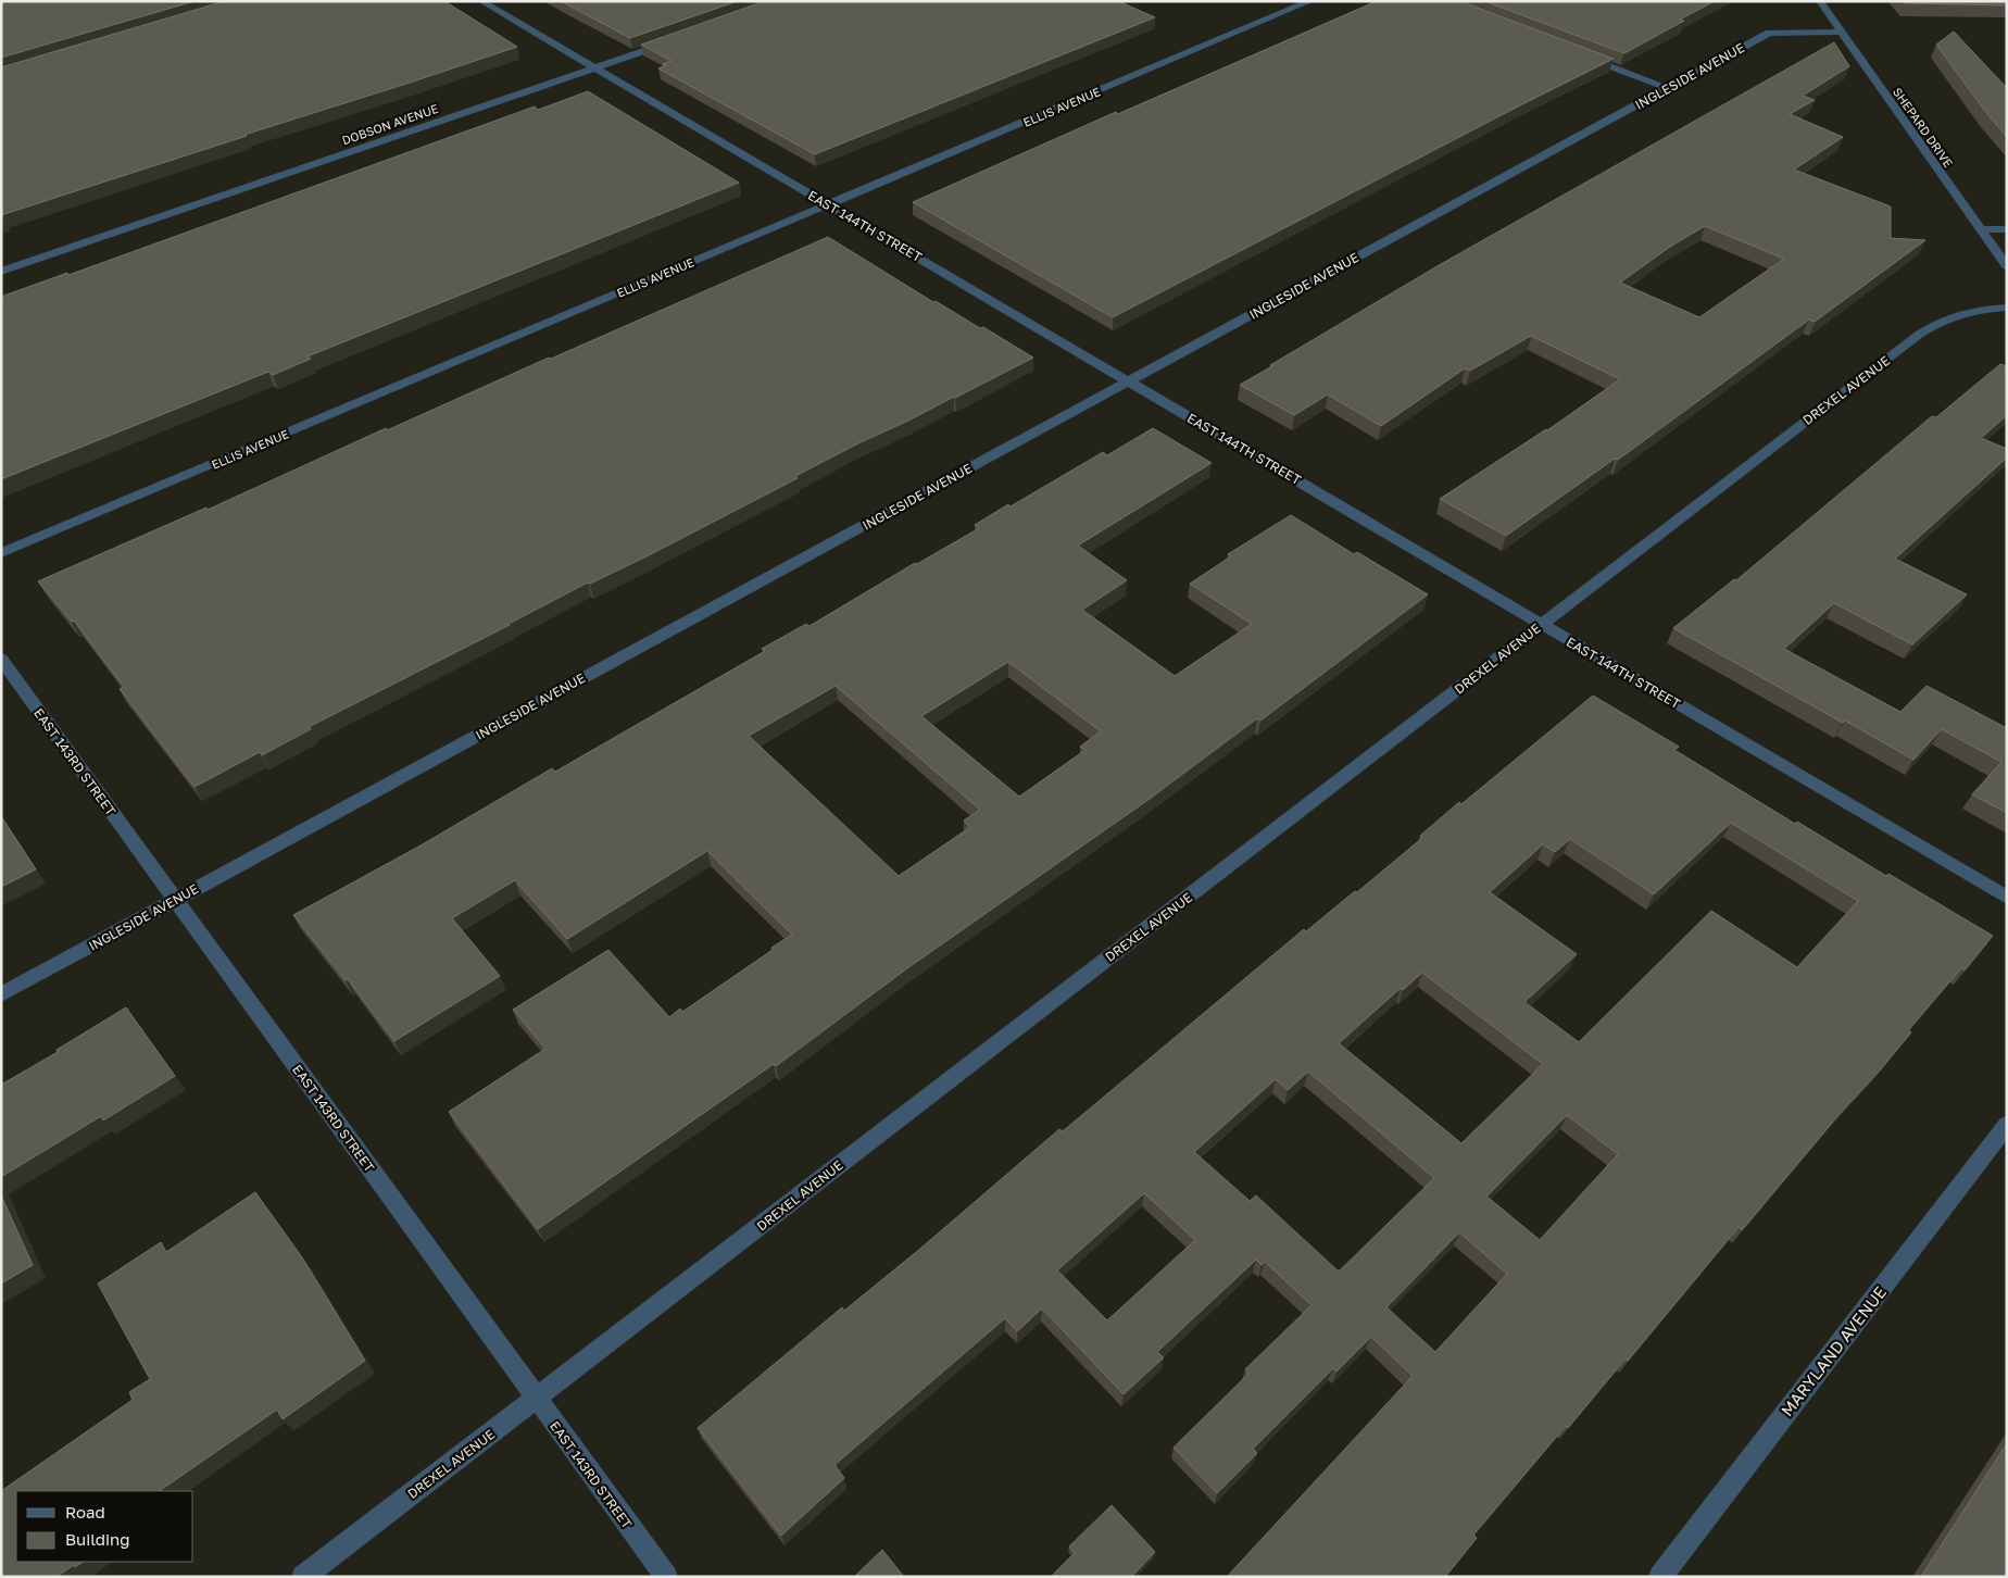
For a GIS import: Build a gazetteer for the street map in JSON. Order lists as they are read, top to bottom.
{
  "streets": {
    "street": [
      "INGLESIDE AVENUE",
      "ELLIS AVENUE",
      "DOBSON AVENUE",
      "SHEPARD DRIVE",
      "EAST 144TH STREET",
      "DREXEL AVENUE",
      "EAST 143RD STREET",
      "MARYLAND AVENUE"
    ]
  },
  "crossings": [
    ["INGLESIDE AVENUE", "SHEPARD DRIVE"],
    ["INGLESIDE AVENUE", "EAST 144TH STREET"],
    ["INGLESIDE AVENUE", "EAST 143RD STREET"],
    ["ELLIS AVENUE", "EAST 144TH STREET"],
    ["DOBSON AVENUE", "EAST 144TH STREET"],
    ["EAST 144TH STREET", "DREXEL AVENUE"],
    ["DREXEL AVENUE", "EAST 143RD STREET"]
  ],
  "legend": ["Road", "Building"]
}
